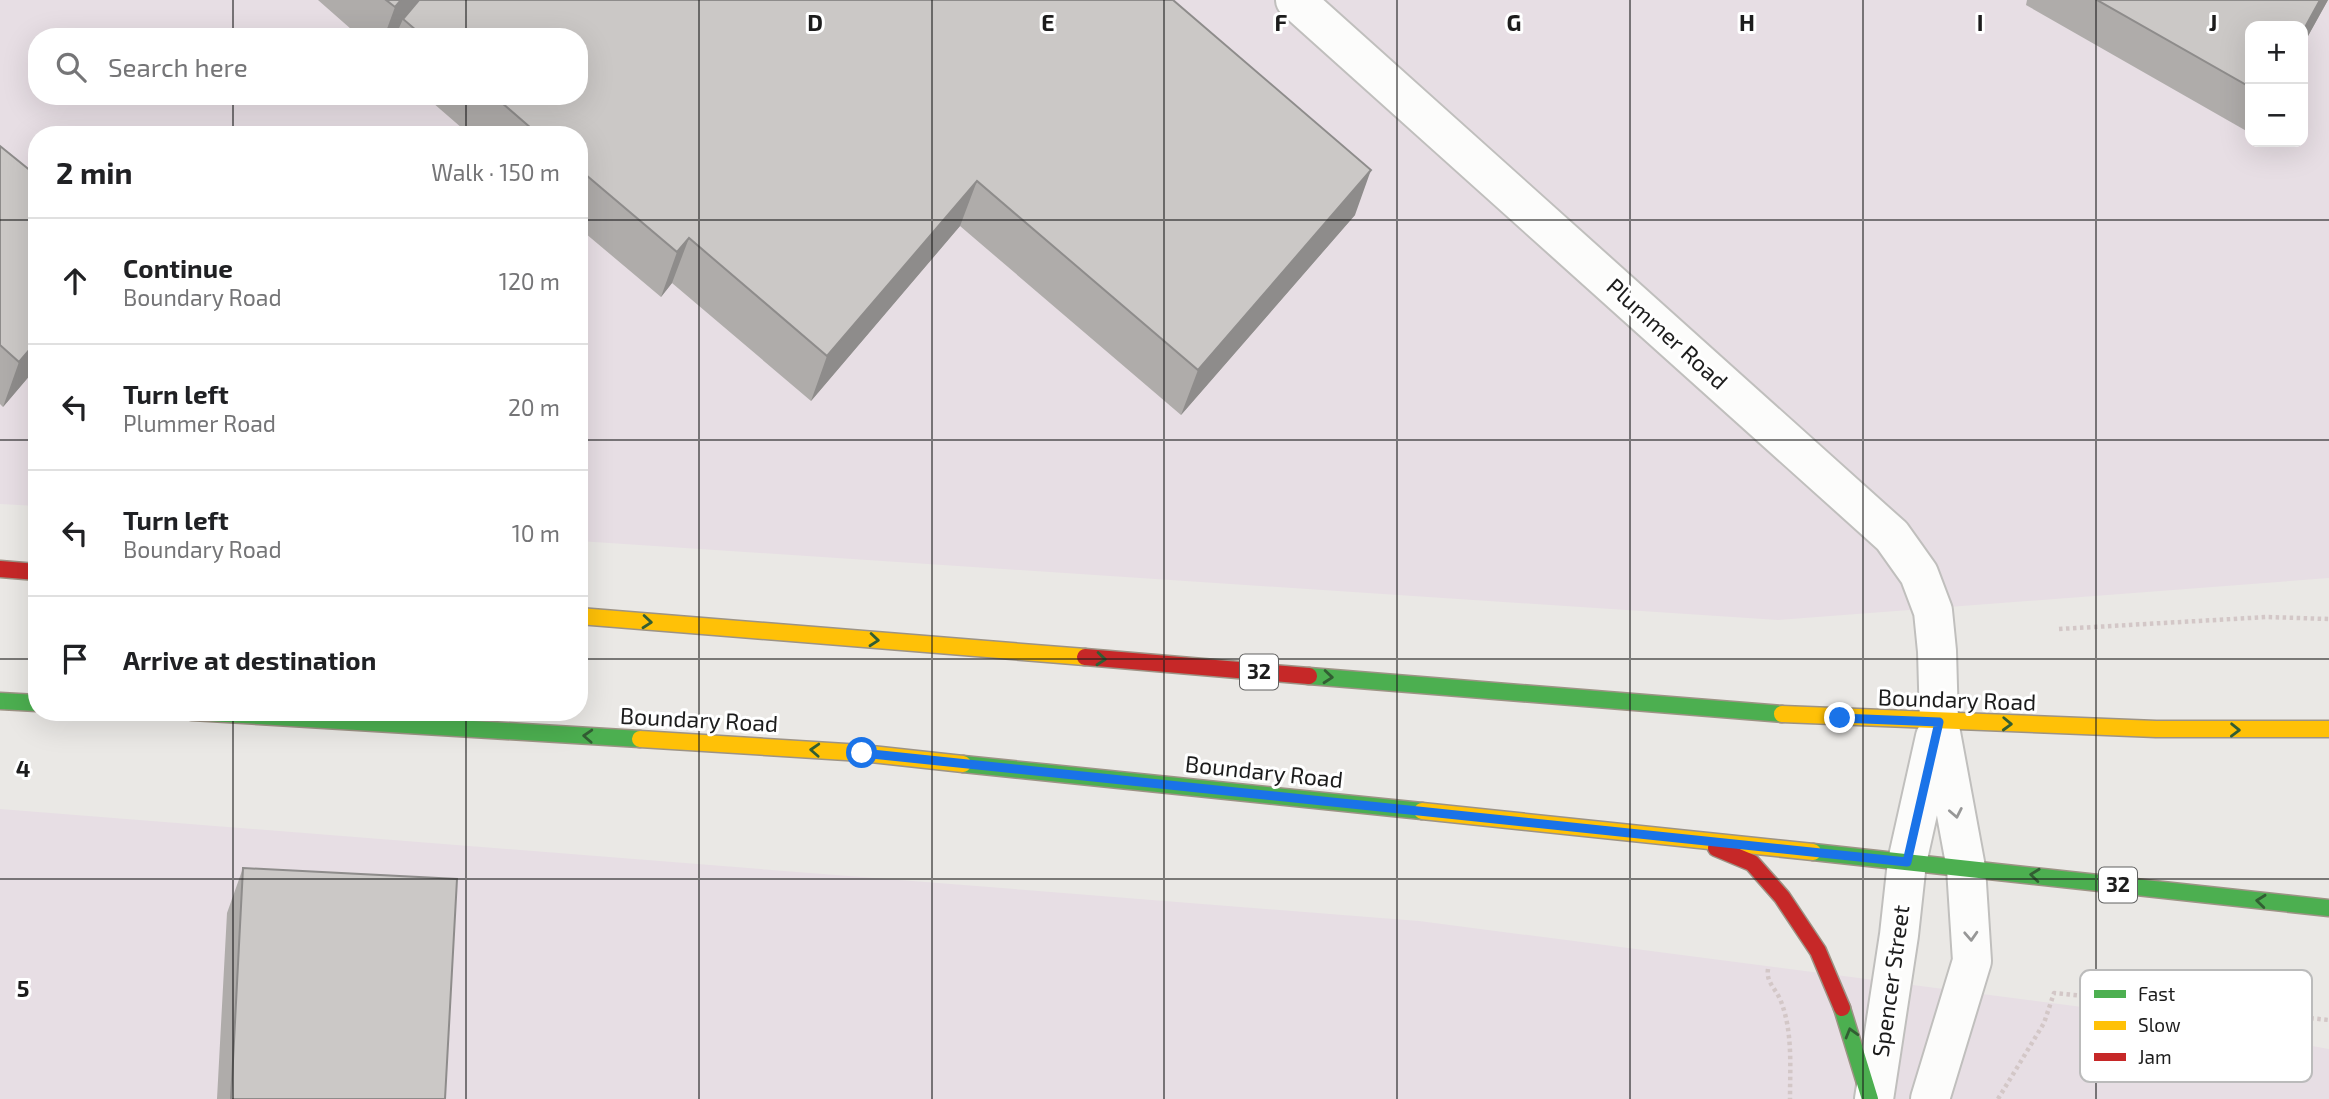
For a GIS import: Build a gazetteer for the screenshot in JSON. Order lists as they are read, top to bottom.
{
  "streets": {
    "main road": ["32", "Boundary Road"],
    "street": ["Plummer Road", "Spencer Street"]
  },
  "crossings": [
    ["Plummer Road", "Boundary Road"],
    ["Plummer Road", "Spencer Street"],
    ["Boundary Road", "Spencer Street"]
  ],
  "legend": ["Fast", "Slow", "Jam"],
  "page": {
    "map_buttons": ["+", "−"],
    "search": "Search here",
    "heading": ["2 min", "Walk · 150 m"],
    "list": [
      ["Continue", "Boundary Road", "120 m"],
      ["Turn left", "Plummer Road", "20 m"],
      ["Turn left", "Boundary Road", "10 m"],
      "Arrive at destination"
    ]
  },
  "grid": {
    "columns": [
      "D",
      "E",
      "F",
      "G",
      "H",
      "I",
      "J"
    ],
    "rows": ["4", "5"]
  }
}
